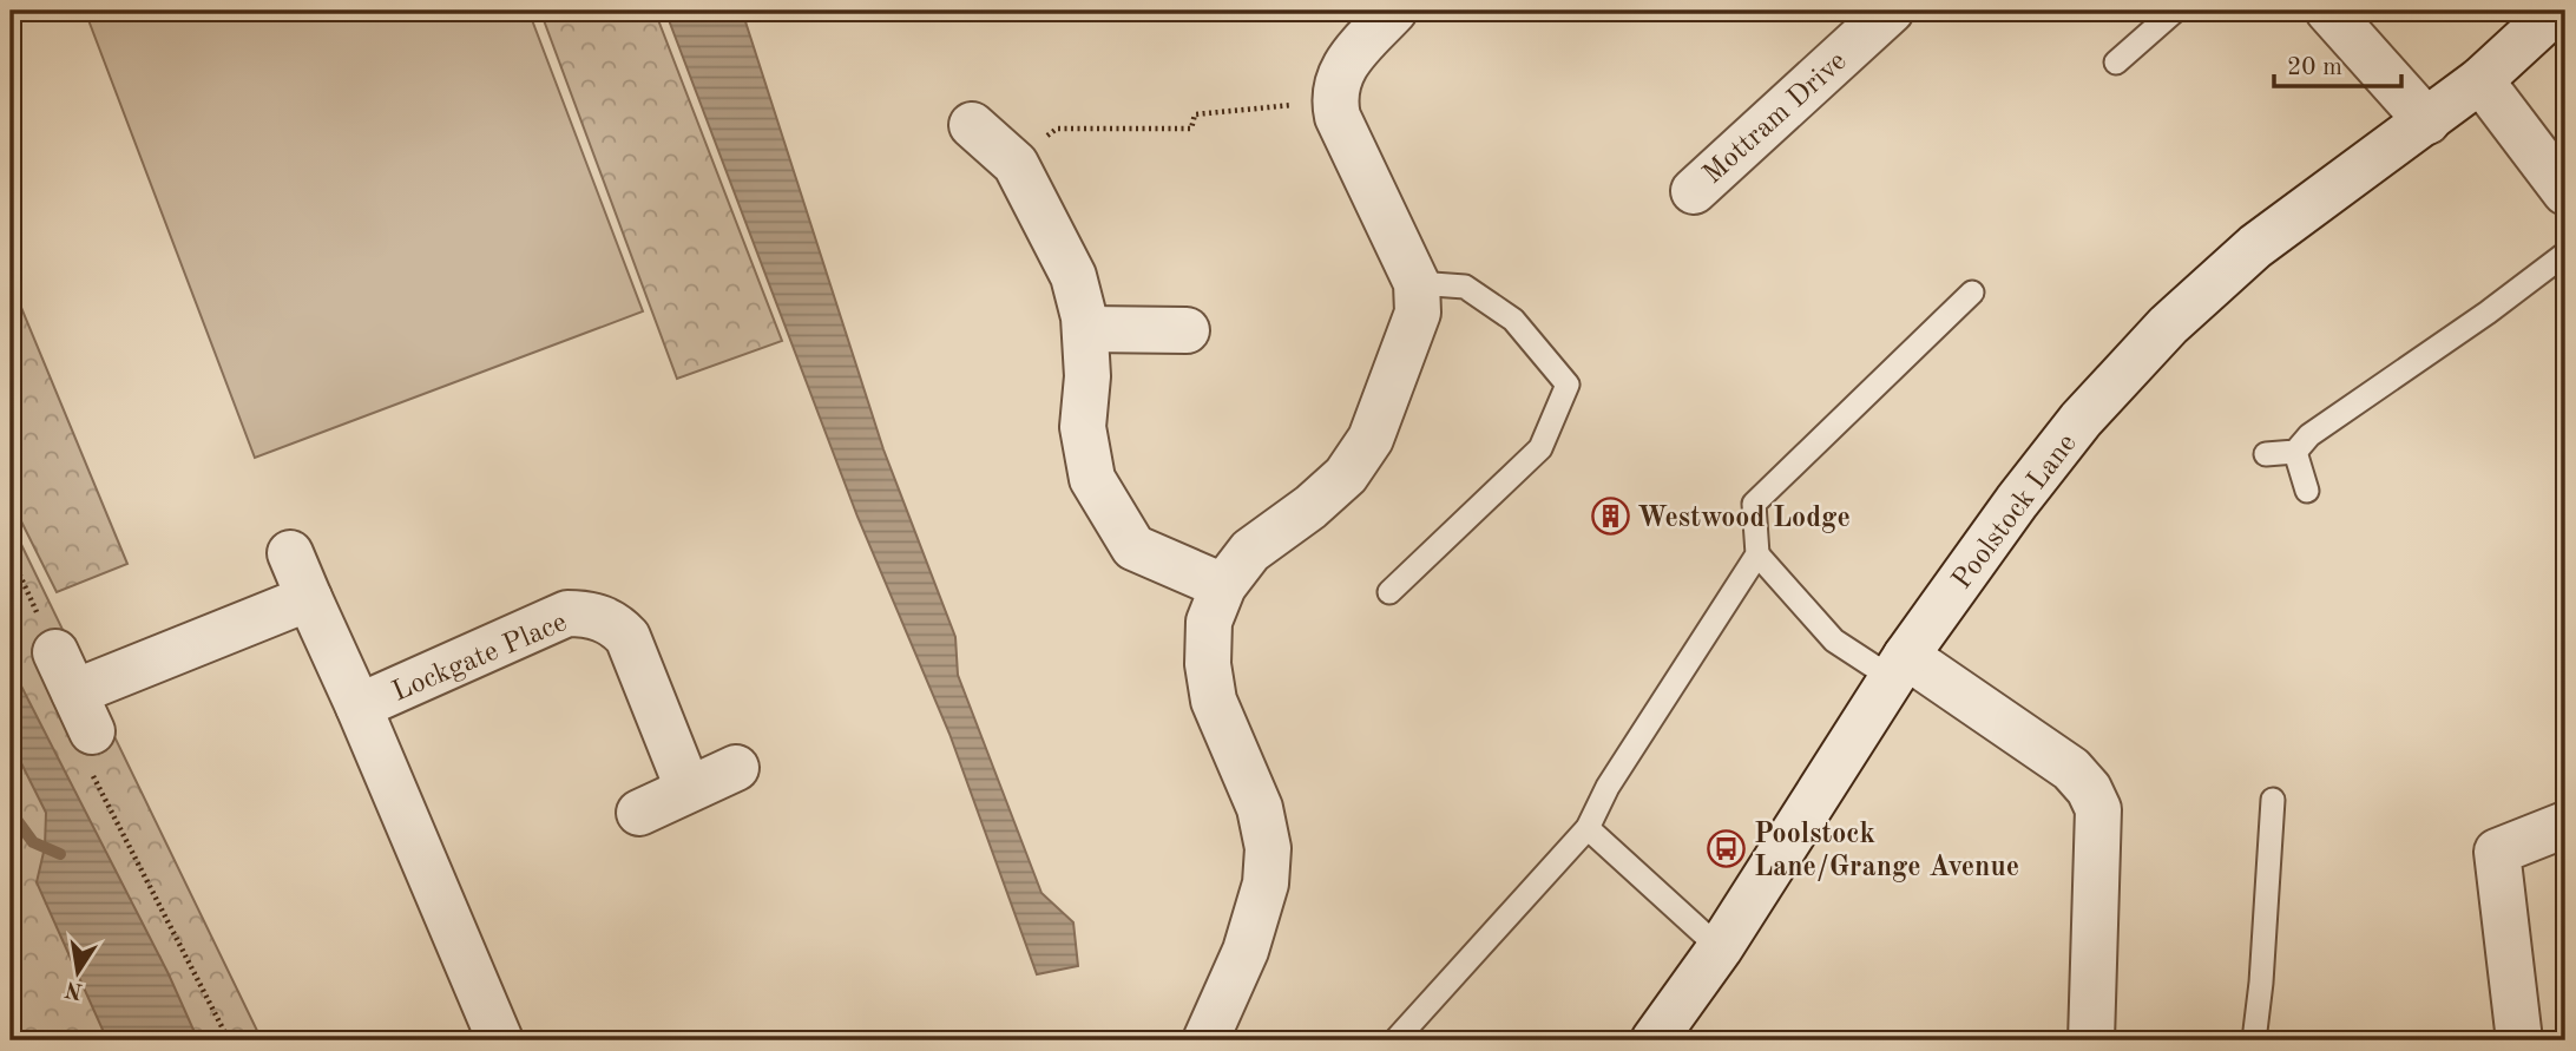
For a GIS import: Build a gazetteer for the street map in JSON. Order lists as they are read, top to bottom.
{
  "streets": {
    "street": ["Mottram Drive", "Poolstock Lane", "Lockgate Place"]
  },
  "places": {
    "building": ["Westwood Lodge"],
    "bus stop": ["Poolstock Lane/Grange Avenue"]
  },
  "scale_bar": "20 m",
  "north": "bottom"
}
